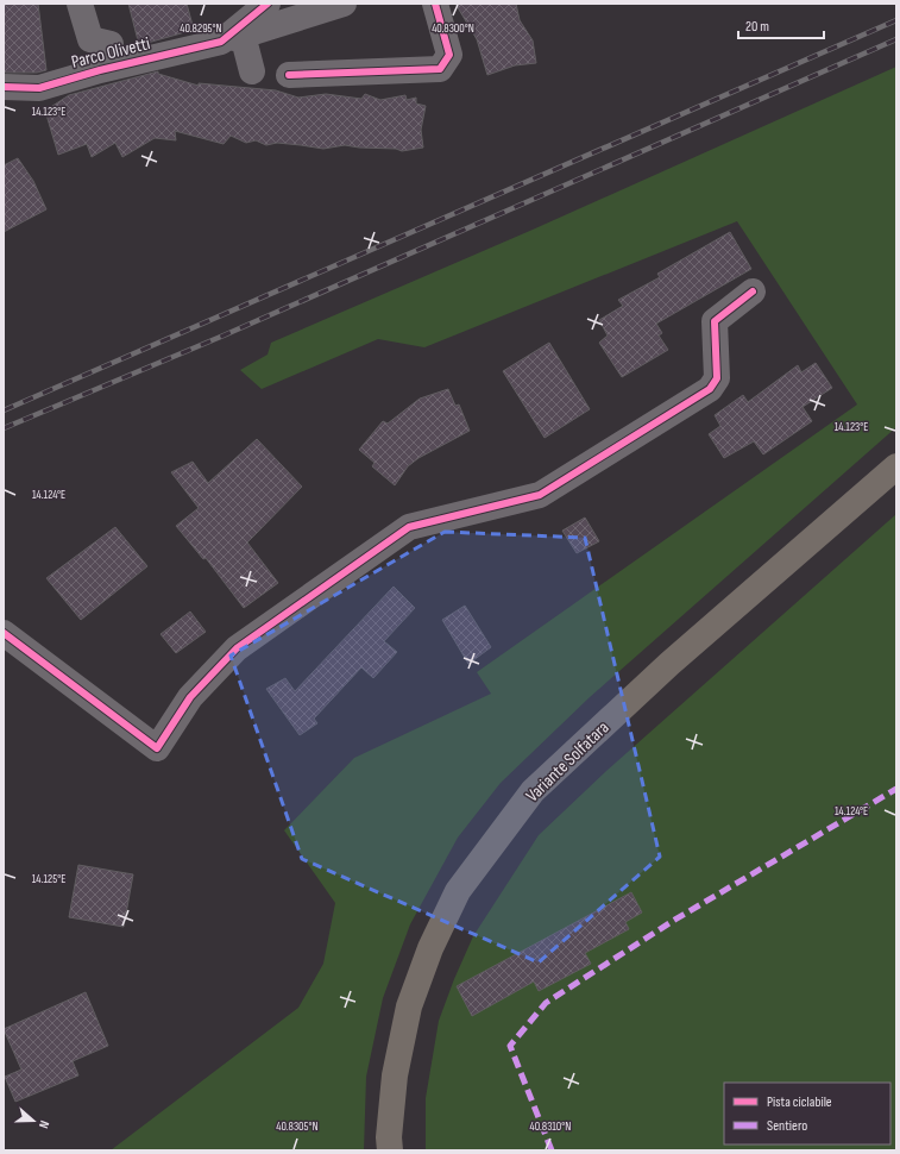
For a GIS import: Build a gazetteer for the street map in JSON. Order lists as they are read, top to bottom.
{
  "streets": {
    "main road": ["Variante Solfatara"],
    "street": ["Parco Olivetti"]
  },
  "legend": ["Pista ciclabile", "Sentiero"],
  "scale_bar": "20 m",
  "north": "right",
  "coordinates": [
    "40.8295°N",
    "40.8300°N",
    "14.123°E",
    "14.124°E",
    "14.125°E",
    "40.8305°N",
    "40.8310°N"
  ]
}
